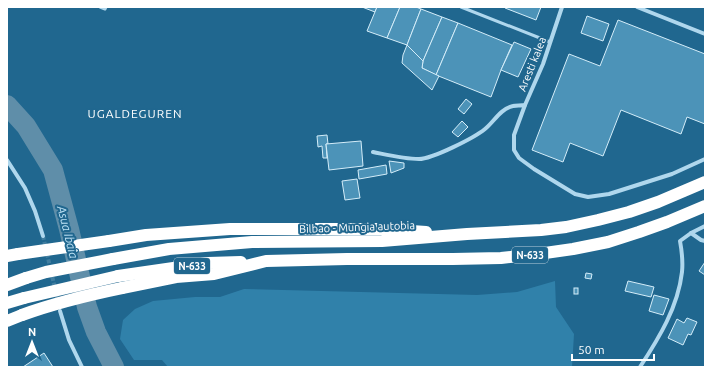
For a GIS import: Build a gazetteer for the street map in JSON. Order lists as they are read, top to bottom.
{
  "streets": {
    "highway": ["Bilbao - Mungia autobia", "N-633"],
    "street": ["Aresti kalea"]
  },
  "districts": ["UGALDEGUREN"],
  "water": ["Asua Ibaia"],
  "scale_bar": "50 m",
  "north": "top"
}
